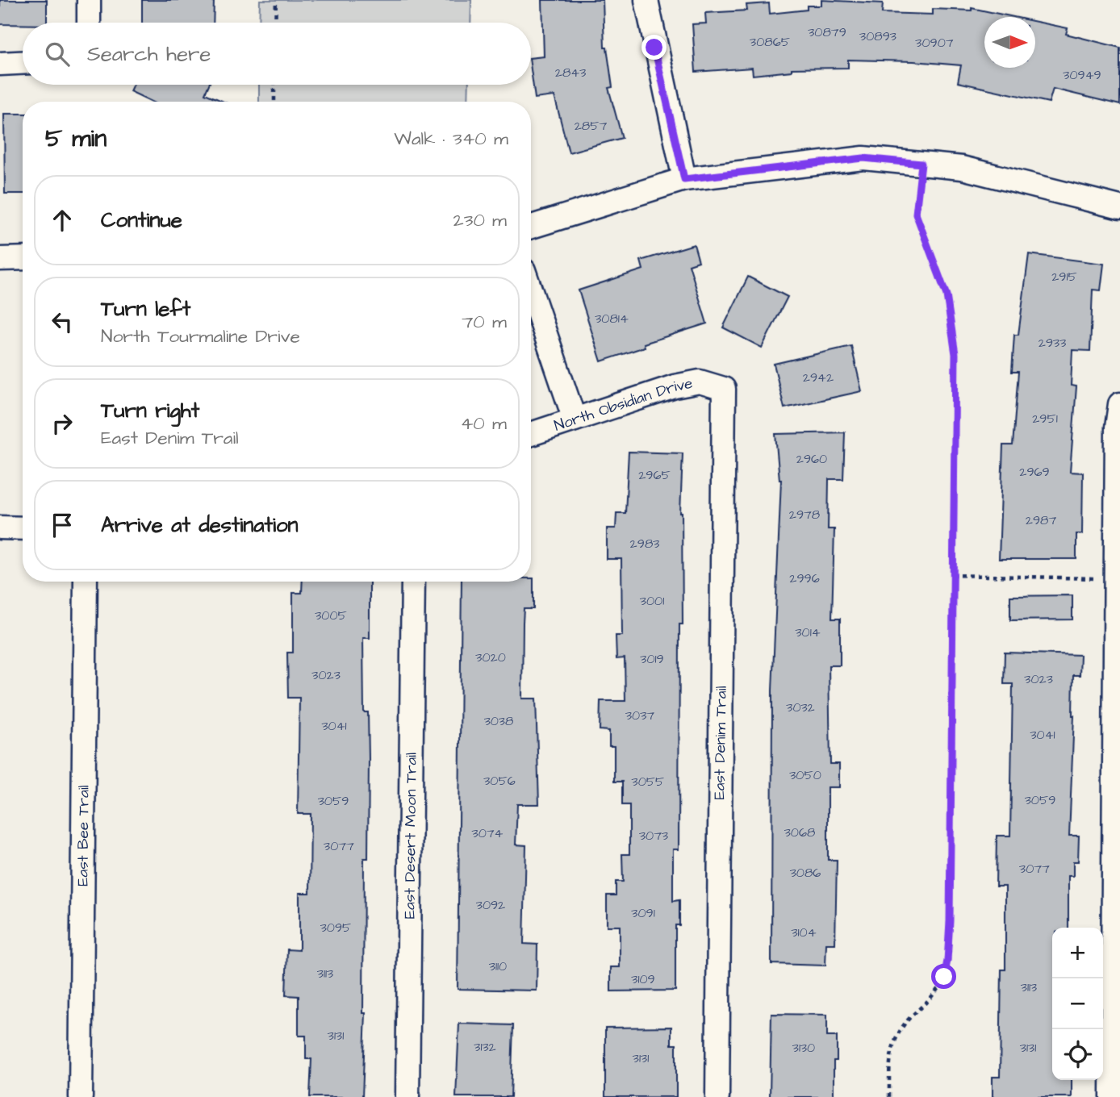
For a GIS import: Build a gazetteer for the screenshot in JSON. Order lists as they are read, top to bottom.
{
  "streets": {
    "street": [
      "North Obsidian Drive",
      "East Denim Trail",
      "East Bee Trail",
      "East Desert Moon Trail"
    ]
  },
  "crossings": [
    ["North Obsidian Drive", "East Denim Trail"]
  ],
  "house_numbers": [
    "30879",
    "30893",
    "30865",
    "30907",
    "2843",
    "30949",
    "2857",
    "2915",
    "30814",
    "2933",
    "2942",
    "2951",
    "2960",
    "2969",
    "2965",
    "2978",
    "2987",
    "2983",
    "2996",
    "3001",
    "3005",
    "3014",
    "3020",
    "3019",
    "3023",
    "3023",
    "3032",
    "3037",
    "3038",
    "3041",
    "3041",
    "3050",
    "3056",
    "3055",
    "3059",
    "3059",
    "3068",
    "3074",
    "3073",
    "3077",
    "3077",
    "3086",
    "3092",
    "3091",
    "3095",
    "3104",
    "3110",
    "3113",
    "3109",
    "3113",
    "3131",
    "3132",
    "3130",
    "3131",
    "3131"
  ],
  "north": "right",
  "page": {
    "search": "Search here",
    "heading": ["5 min", "Walk · 340 m"],
    "list": [
      ["Continue", "230 m"],
      ["Turn left", "North Tourmaline Drive", "70 m"],
      ["Turn right", "East Denim Trail", "40 m"],
      "Arrive at destination"
    ],
    "map_buttons": ["+", "−"]
  }
}
